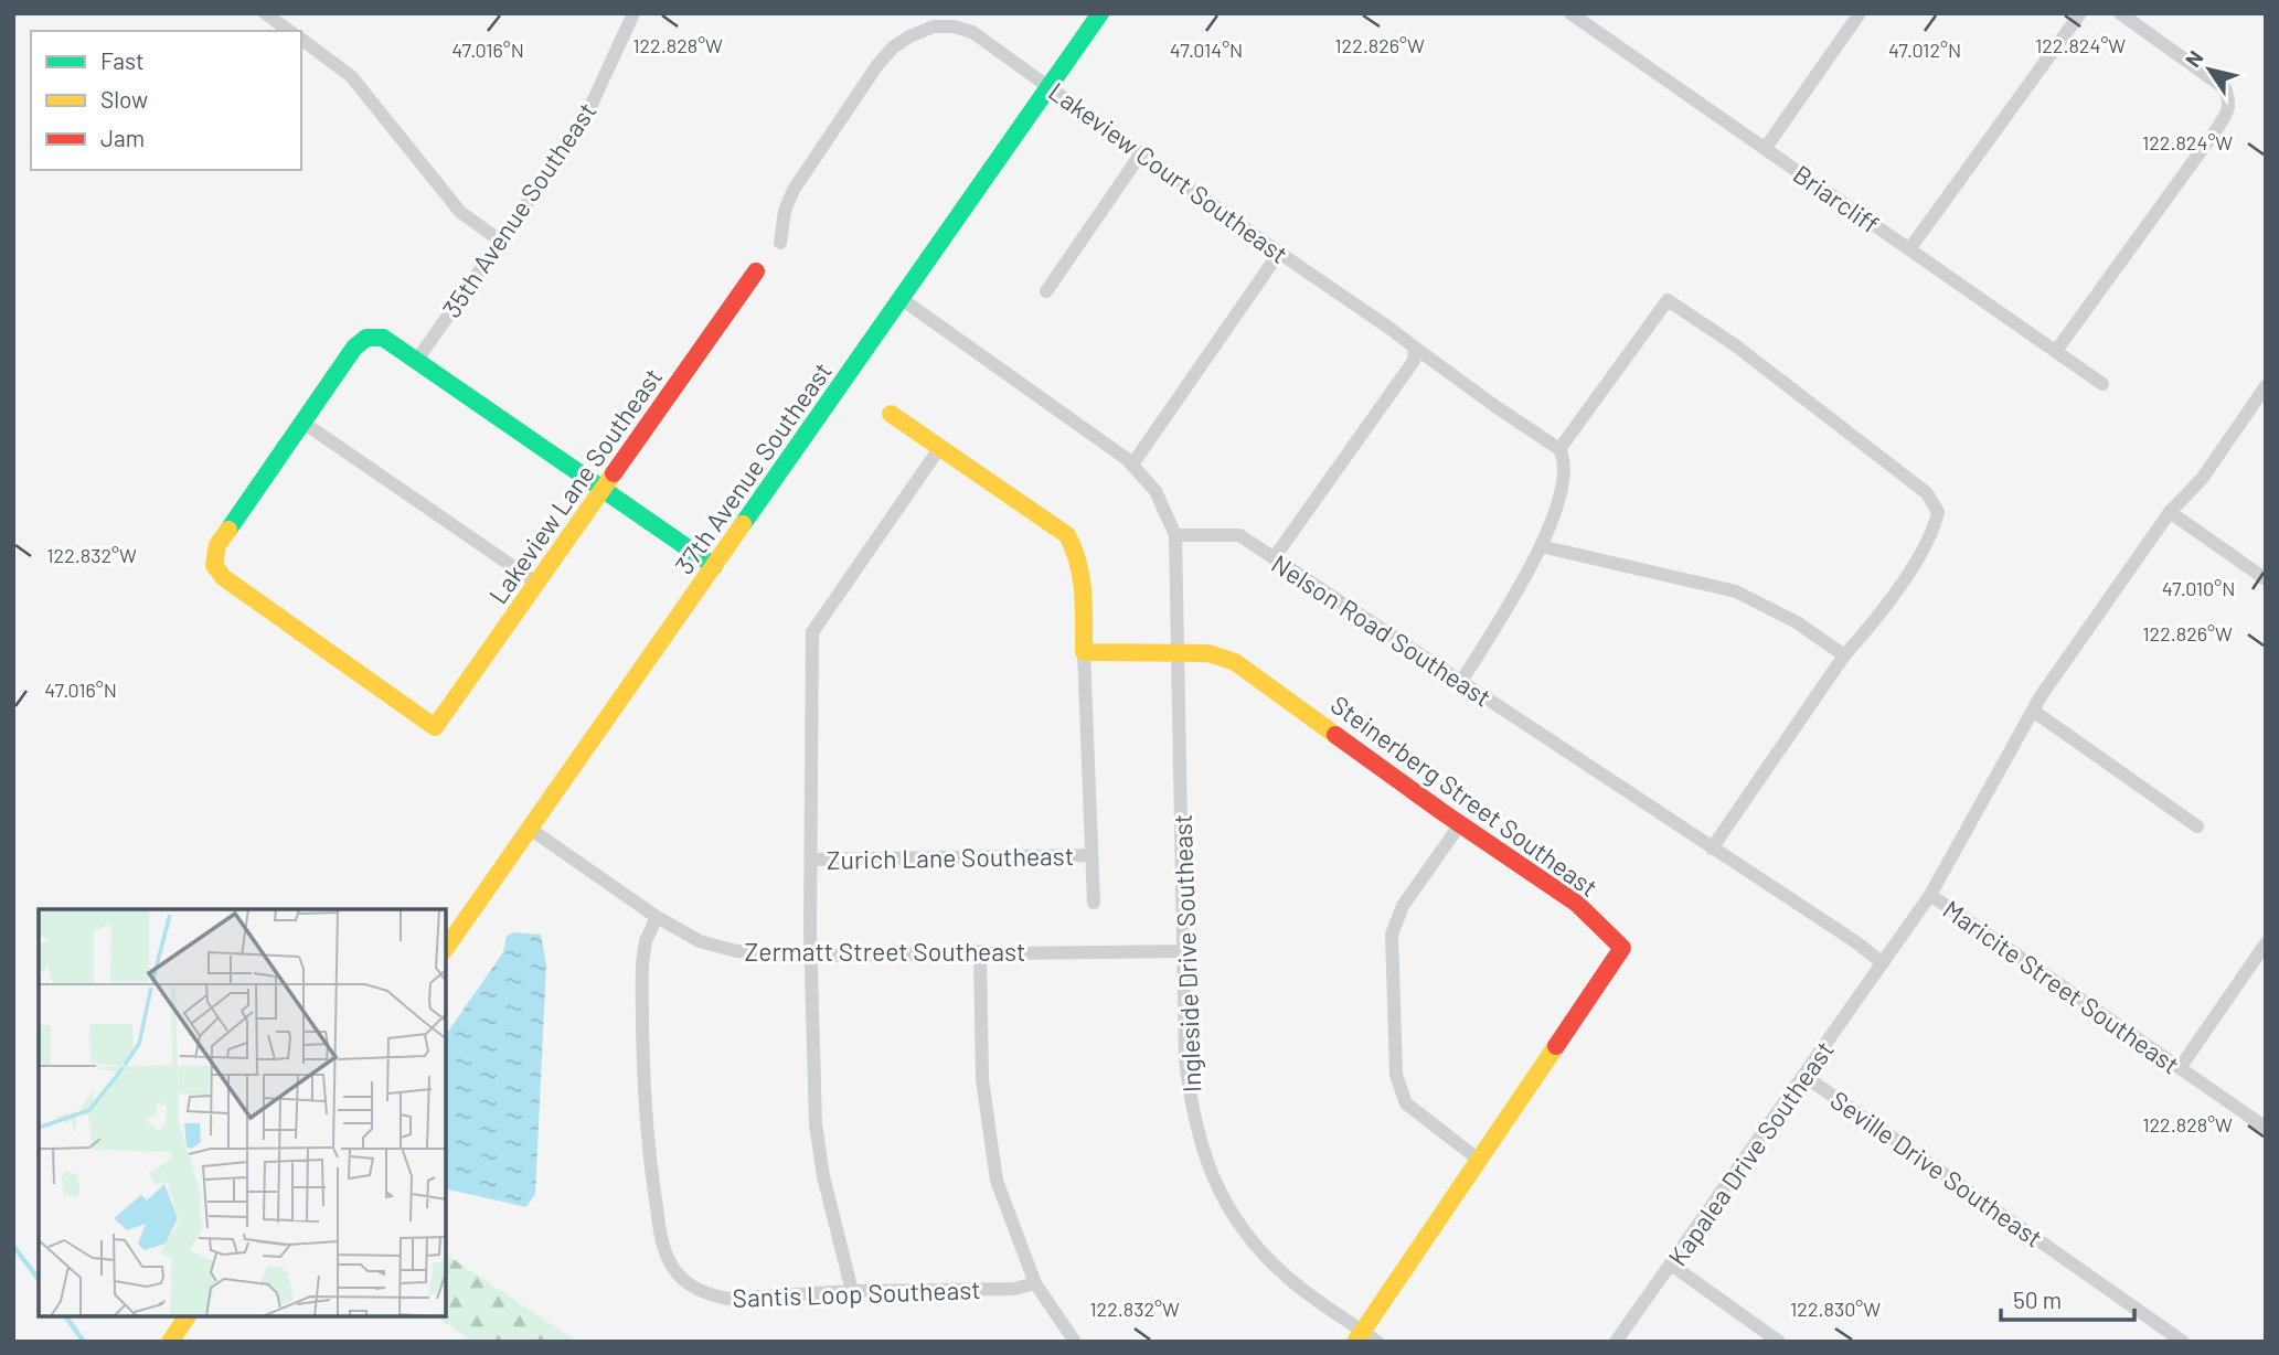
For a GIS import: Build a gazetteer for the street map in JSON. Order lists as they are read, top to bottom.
{
  "streets": {
    "street": [
      "Lakeview Court Southeast",
      "Briarcliff",
      "35th Avenue Southeast",
      "37th Avenue Southeast",
      "Lakeview Lane Southeast",
      "Nelson Road Southeast",
      "Steinerberg Street Southeast",
      "Zurich Lane Southeast",
      "Zermatt Street Southeast",
      "Ingleside Drive Southeast",
      "Maricite Street Southeast",
      "Kapalea Drive Southeast",
      "Seville Drive Southeast",
      "Santis Loop Southeast"
    ]
  },
  "crossings": [
    ["Lakeview Court Southeast", "37th Avenue Southeast"],
    ["37th Avenue Southeast", "Zermatt Street Southeast"],
    ["Nelson Road Southeast", "Ingleside Drive Southeast"],
    ["Nelson Road Southeast", "Kapalea Drive Southeast"],
    ["Steinerberg Street Southeast", "Ingleside Drive Southeast"],
    ["Zermatt Street Southeast", "Ingleside Drive Southeast"],
    ["Zermatt Street Southeast", "Santis Loop Southeast"],
    ["Maricite Street Southeast", "Kapalea Drive Southeast"],
    ["Kapalea Drive Southeast", "Seville Drive Southeast"]
  ],
  "legend": ["Fast", "Slow", "Jam"],
  "scale_bar": "50 m",
  "north": "top left",
  "coordinates": [
    "122.824°W",
    "122.828°W",
    "122.826°W",
    "47.016°N",
    "47.014°N",
    "47.012°N",
    "122.832°W",
    "47.010°N",
    "122.830°W"
  ]
}
